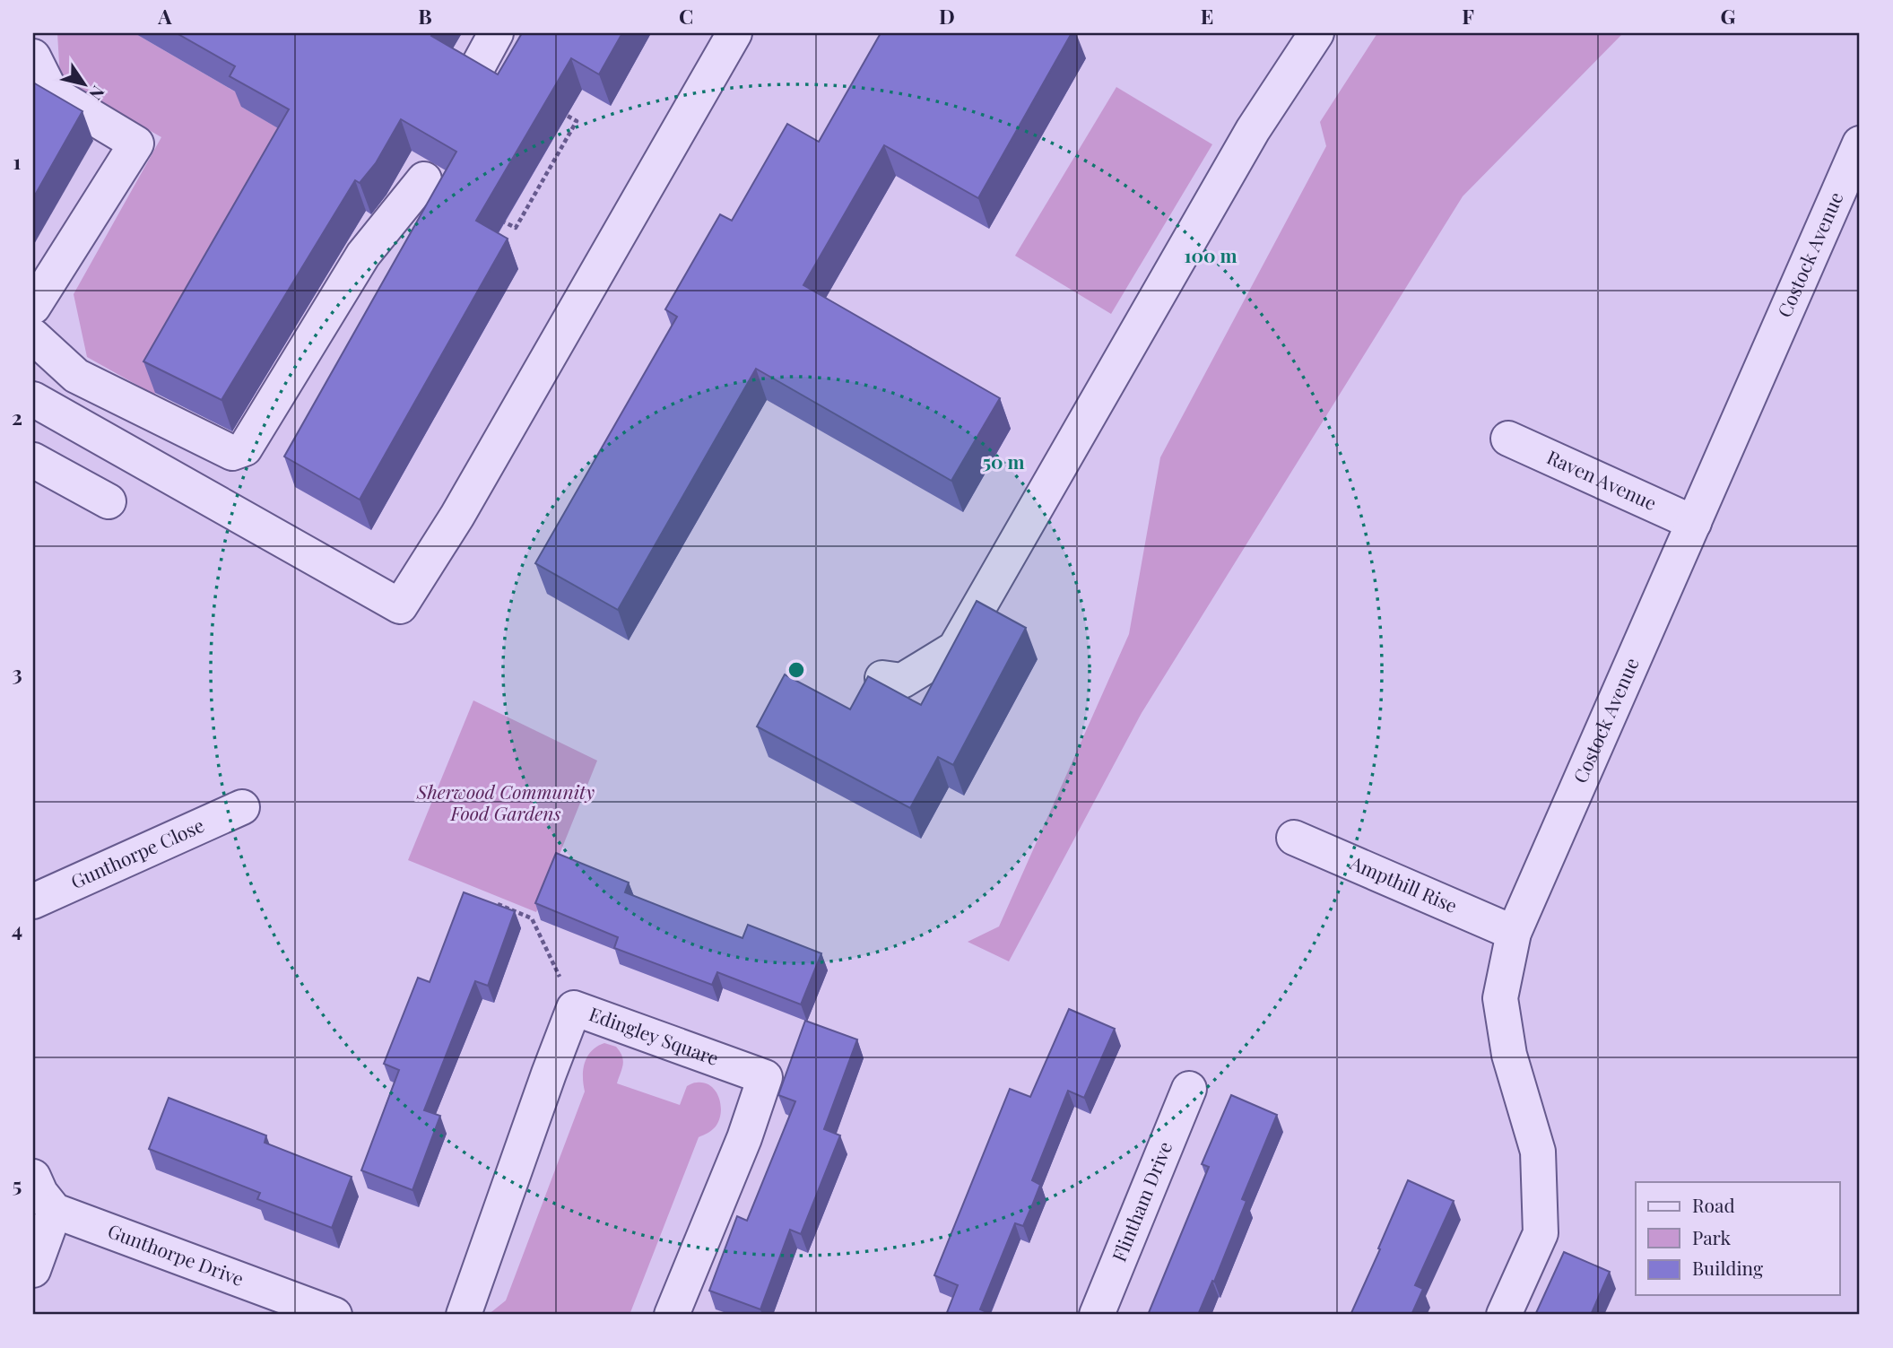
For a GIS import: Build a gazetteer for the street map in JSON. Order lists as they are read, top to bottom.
{
  "streets": {
    "street": [
      "Costock Avenue",
      "Raven Avenue",
      "Gunthorpe Close",
      "Ampthill Rise",
      "Edingley Square",
      "Flintham Drive",
      "Gunthorpe Drive"
    ]
  },
  "crossings": [
    ["Costock Avenue", "Raven Avenue"],
    ["Costock Avenue", "Ampthill Rise"]
  ],
  "parks": ["Sherwood Community Food Gardens"],
  "legend": ["Road", "Park", "Building"],
  "north": "bottom right",
  "grid": {
    "columns": [
      "A",
      "B",
      "C",
      "D",
      "E",
      "F",
      "G"
    ],
    "rows": [
      "1",
      "2",
      "3",
      "4",
      "5"
    ]
  },
  "rings": ["100 m", "50 m"]
}
